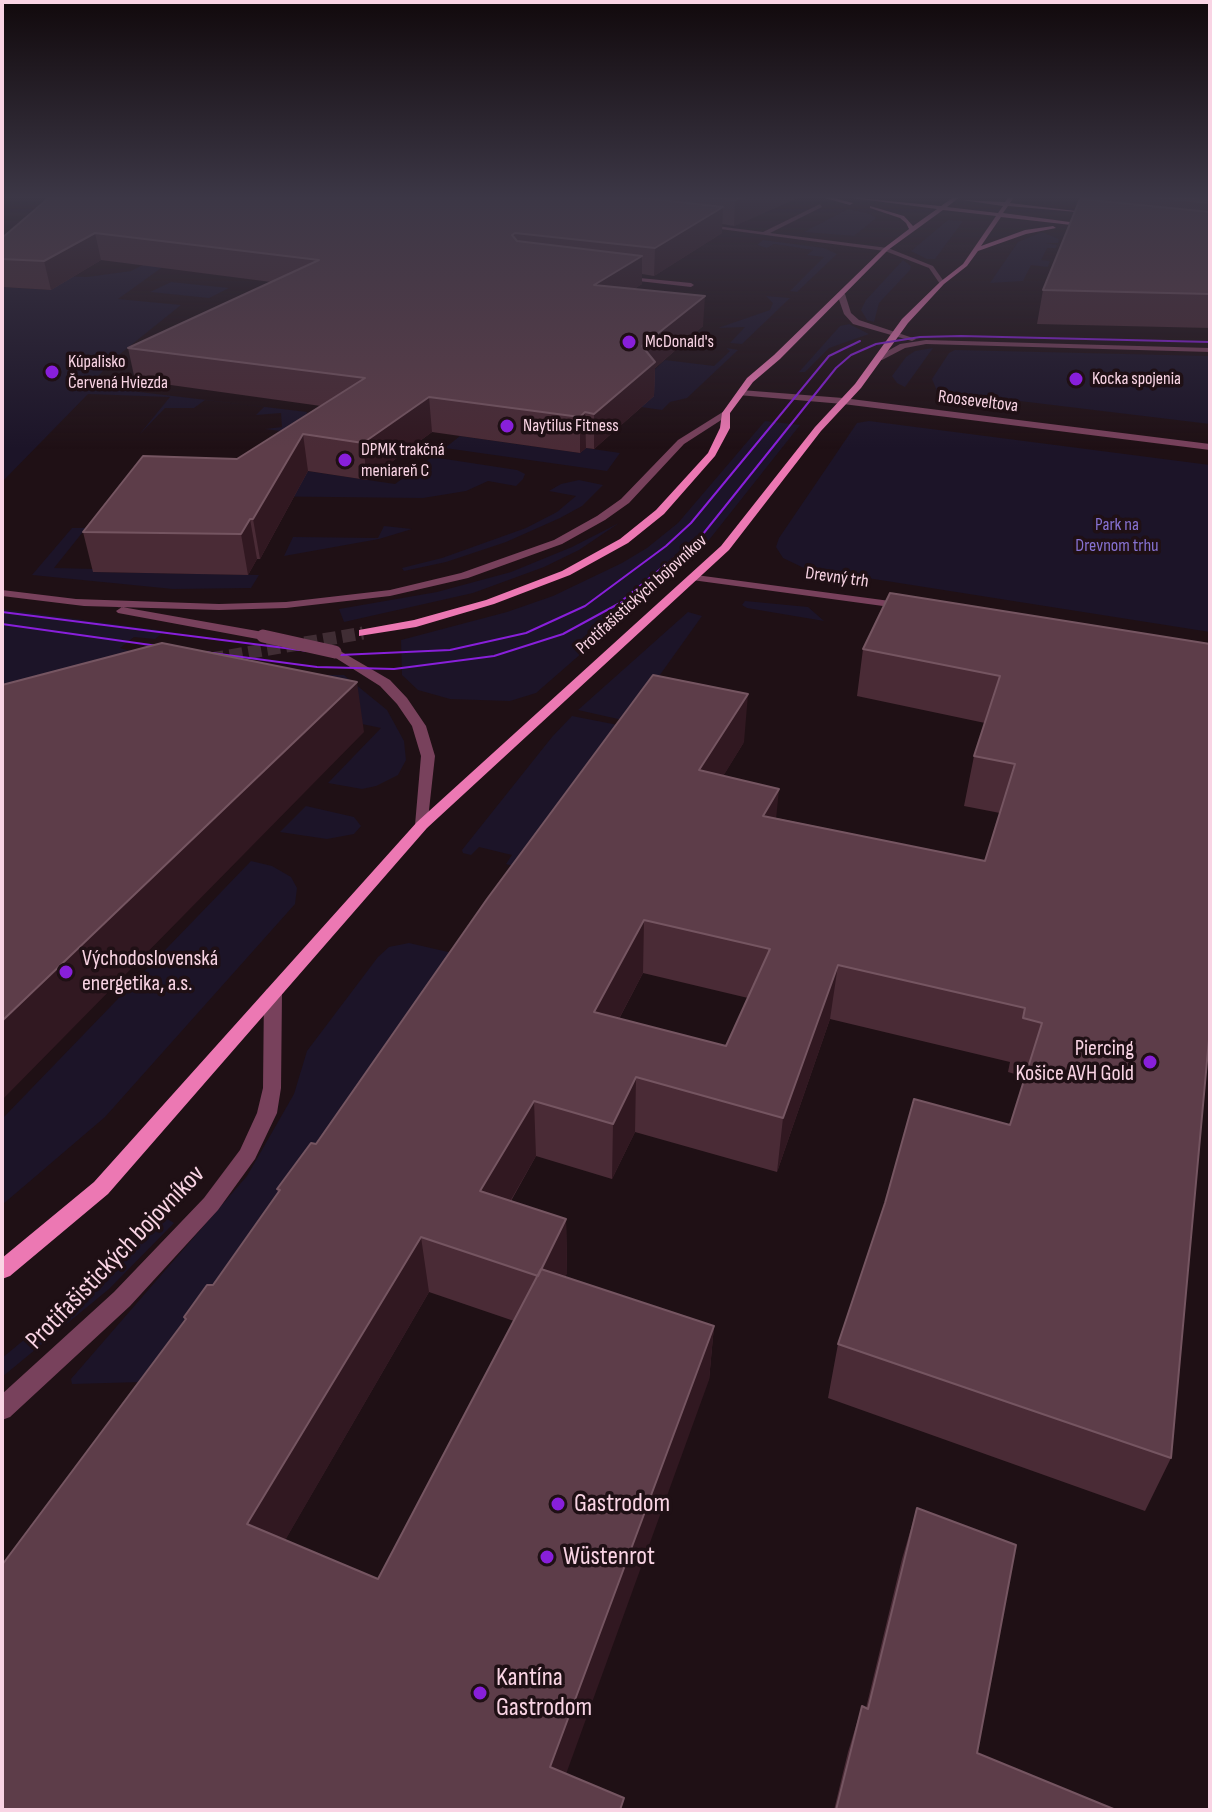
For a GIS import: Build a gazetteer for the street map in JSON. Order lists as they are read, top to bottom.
{
  "streets": {
    "street": ["Rooseveltova", "Drevný trh", "Protifašistických bojovníkov"]
  },
  "crossings": [
    ["Rooseveltova", "Protifašistických bojovníkov"],
    ["Drevný trh", "Protifašistických bojovníkov"]
  ],
  "parks": ["Park na Drevnom trhu"],
  "places": [
    "McDonald's",
    "Kúpalisko Červená Hviezda",
    "Kocka spojenia",
    "Naytilus Fitness",
    "DPMK trakčná meniareň C",
    "Východoslovenská energetika, a.s.",
    "Piercing Košice AVH Gold",
    "Gastrodom",
    "Wüstenrot",
    "Kantína Gastrodom"
  ]
}
